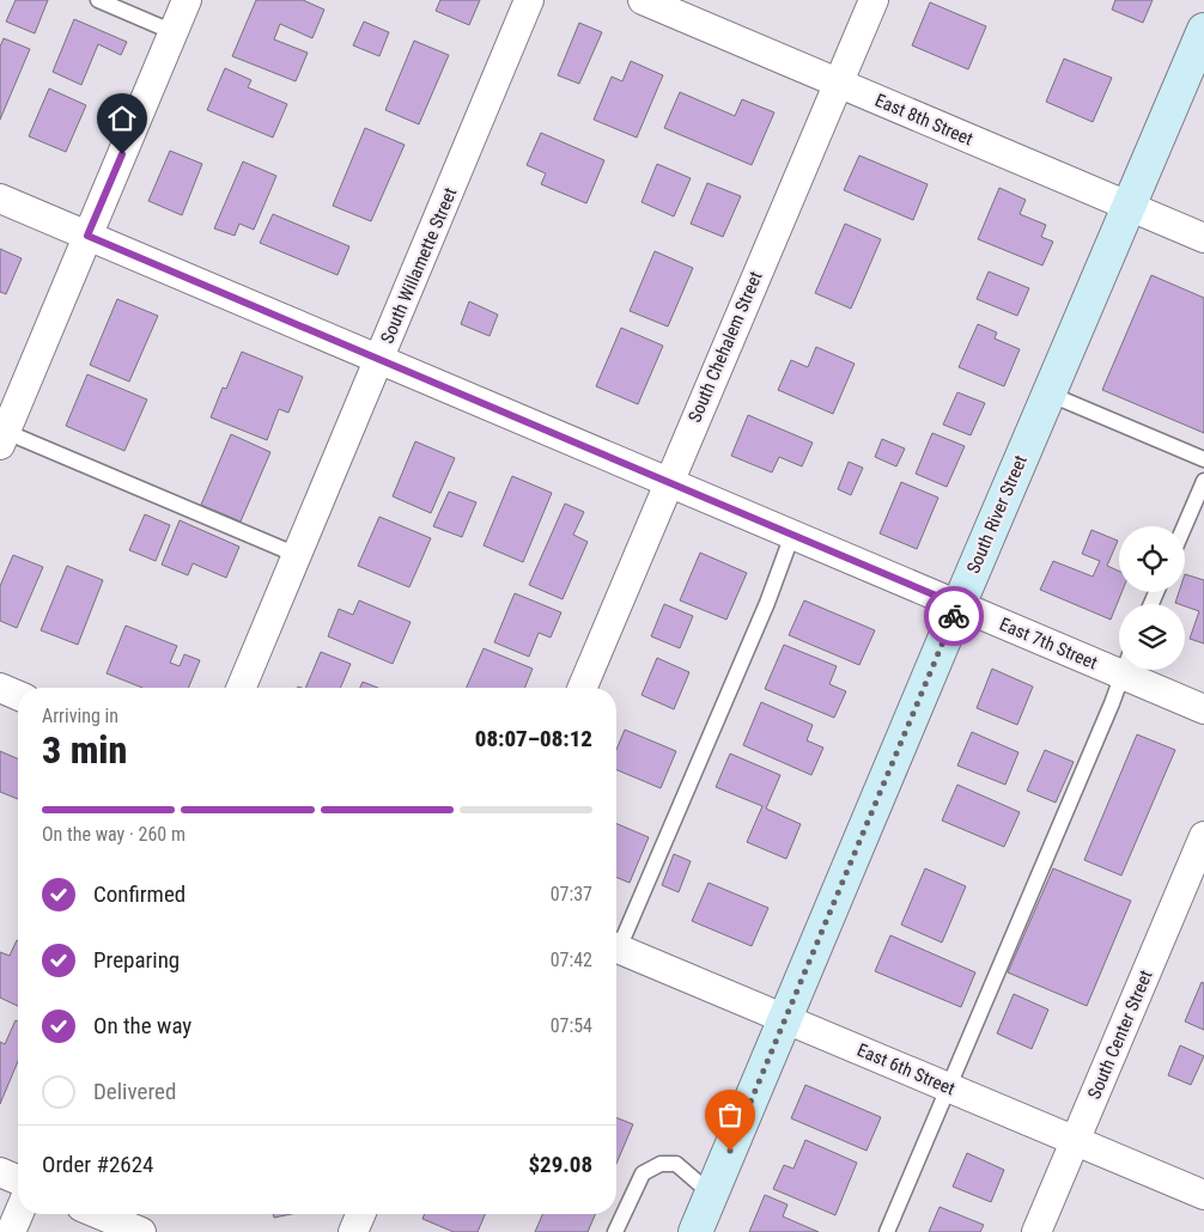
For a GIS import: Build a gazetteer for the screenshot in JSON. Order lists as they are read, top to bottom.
{
  "streets": {
    "street": [
      "East 8th Street",
      "South Willamette Street",
      "South Chehalem Street",
      "South River Street",
      "East 7th Street",
      "South Center Street",
      "East 6th Street"
    ]
  },
  "crossings": [
    ["East 8th Street", "South Chehalem Street"],
    ["East 8th Street", "South River Street"],
    ["South Willamette Street", "East 7th Street"],
    ["South Chehalem Street", "East 7th Street"],
    ["South River Street", "East 7th Street"],
    ["South River Street", "East 6th Street"],
    ["South Center Street", "East 6th Street"]
  ],
  "page": {
    "heading": ["3 min", "Arriving in", "08:07–08:12"],
    "panel": ["Order #2624", "$29.08"],
    "bar": "On the way · 260 m",
    "list": [
      ["Confirmed", "07:37"],
      ["Preparing", "07:42"],
      ["On the way", "07:54"],
      "Delivered"
    ]
  }
}
